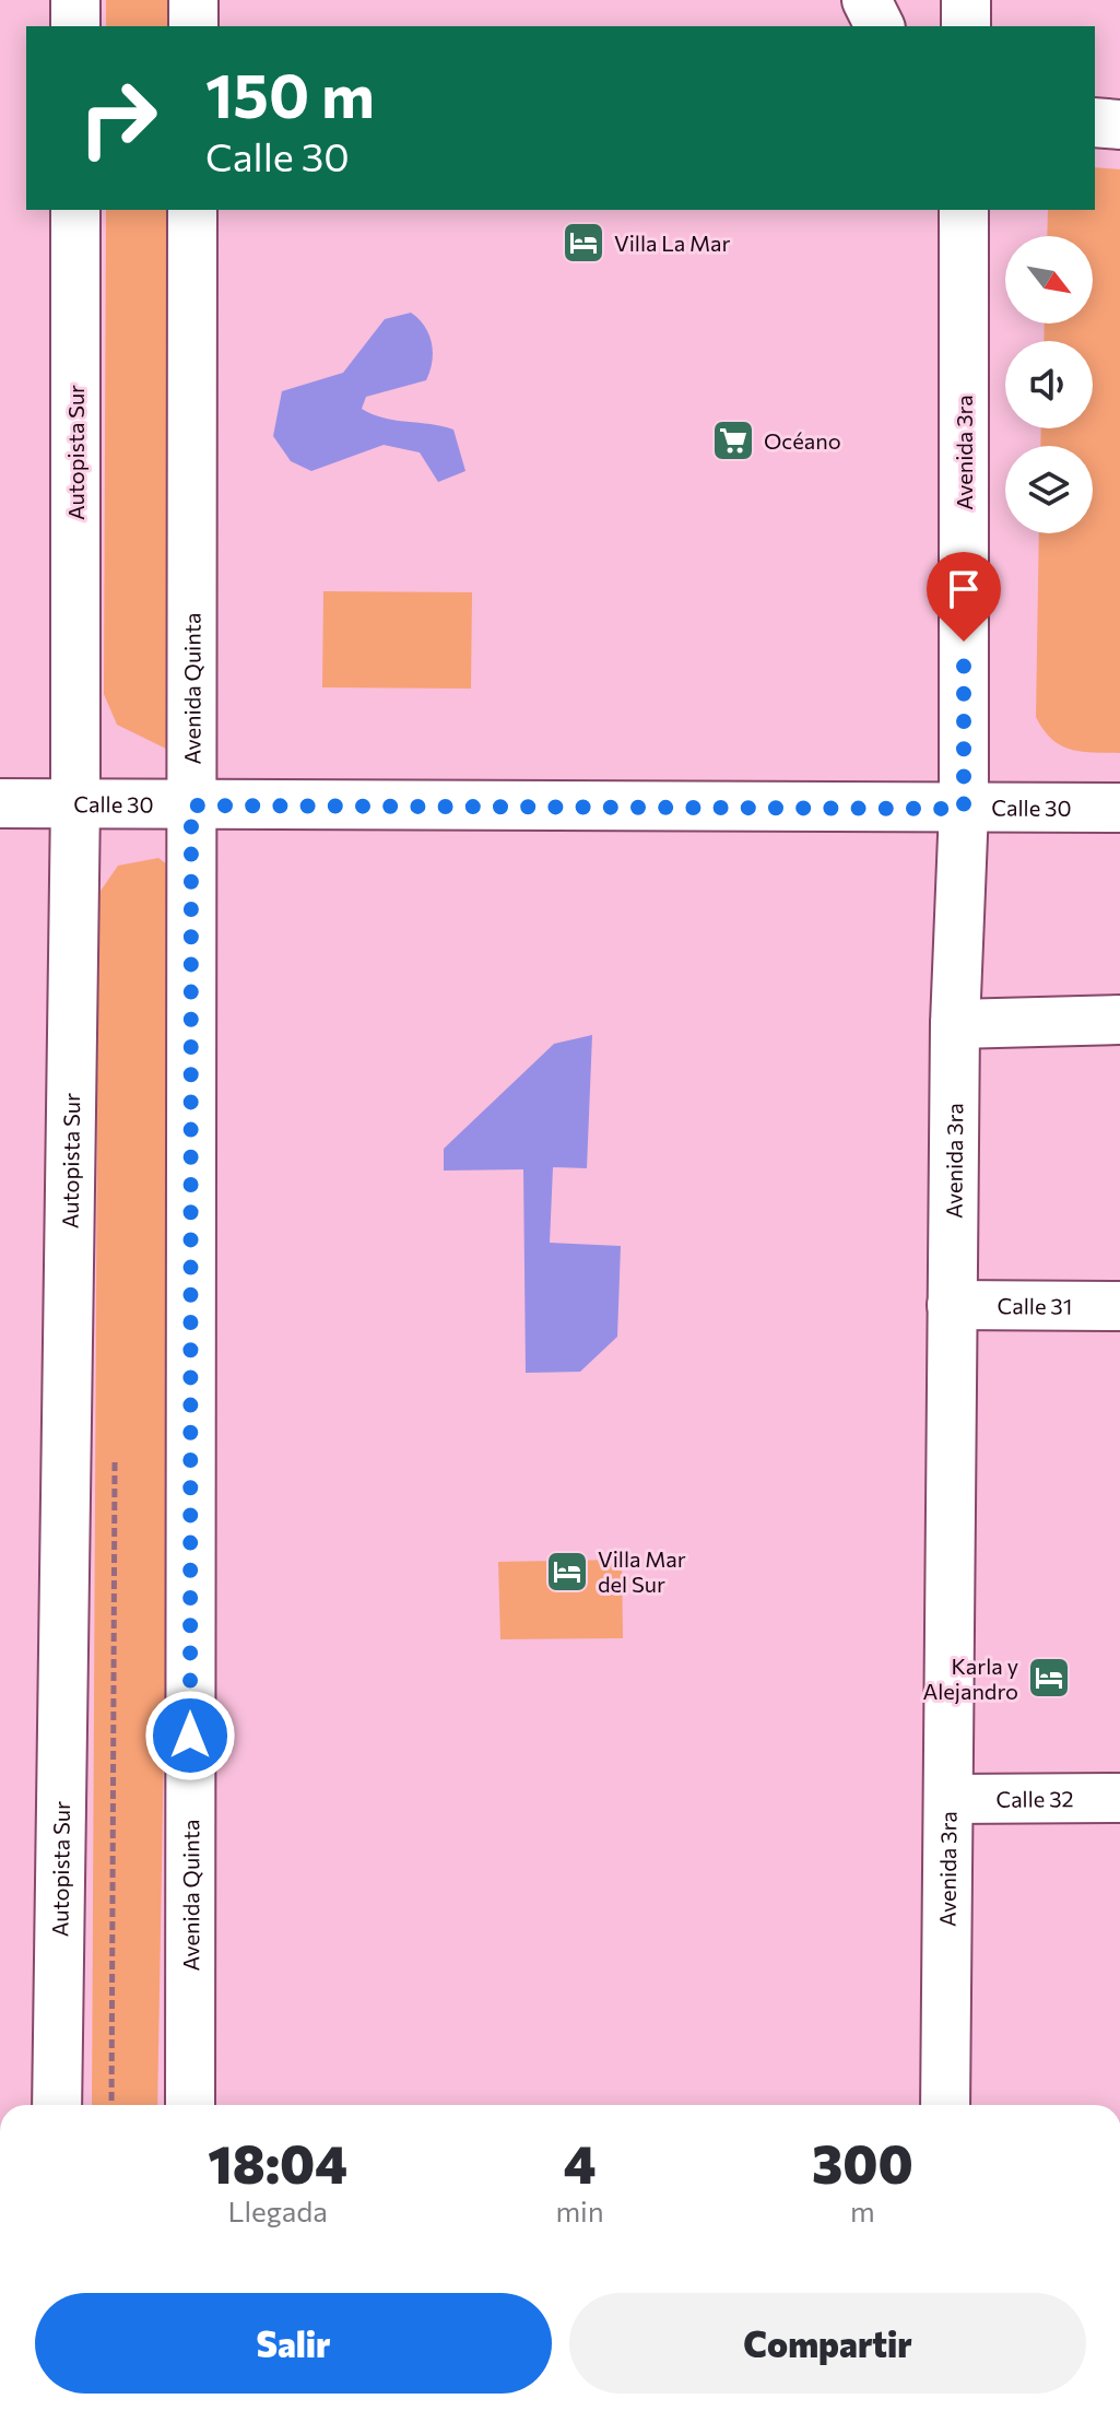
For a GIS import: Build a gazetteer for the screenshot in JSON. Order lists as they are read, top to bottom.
{
  "streets": {
    "main road": [
      "Autopista Sur",
      "Avenida 3ra",
      "Avenida Quinta",
      "Calle 30",
      "Calle 31",
      "Calle 32"
    ]
  },
  "crossings": [
    ["Autopista Sur", "Calle 30"],
    ["Avenida 3ra", "Calle 30"],
    ["Avenida 3ra", "Calle 31"],
    ["Avenida 3ra", "Calle 32"],
    ["Avenida Quinta", "Calle 30"]
  ],
  "places": {
    "hotel": ["Villa La Mar", "Villa Mar del Sur", "Karla y Alejandro"],
    "supermarket": ["Océano"]
  },
  "north": "bottom right",
  "page": {
    "turn": ["150 m", "Calle 30"],
    "eta": [
      "18:04",
      "Llegada",
      "4",
      "min",
      "300",
      "m"
    ],
    "buttons": ["Salir", "Compartir"]
  }
}
